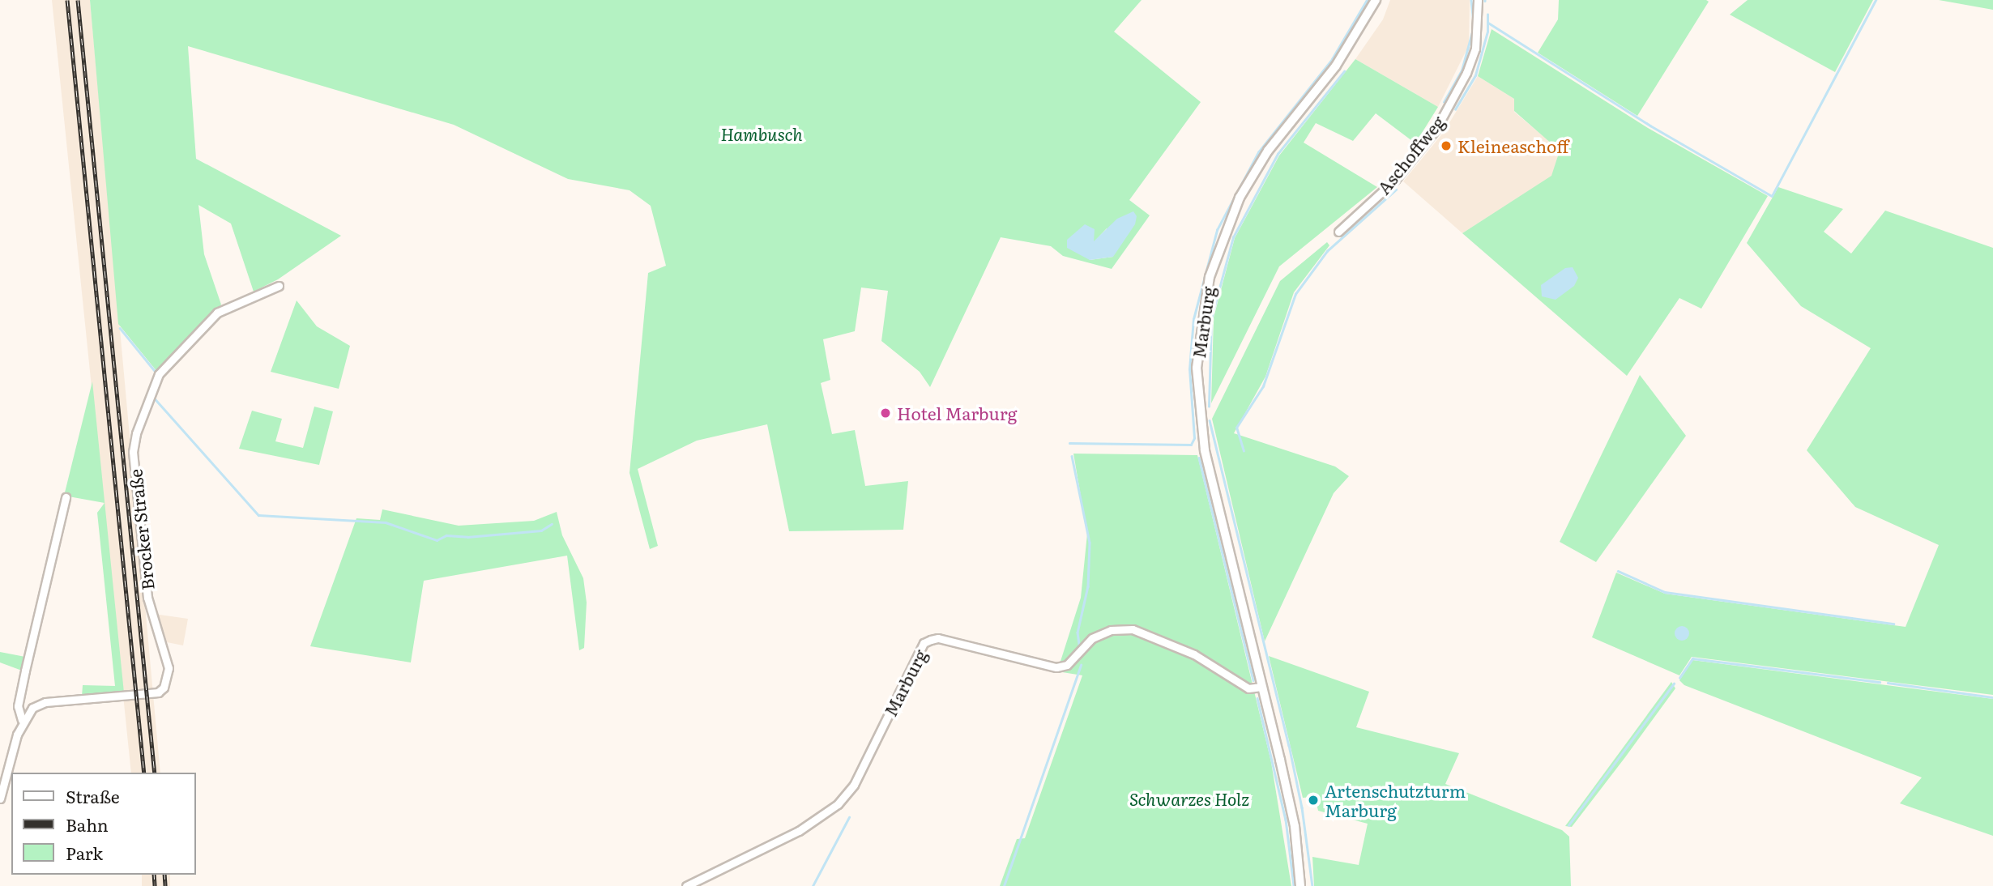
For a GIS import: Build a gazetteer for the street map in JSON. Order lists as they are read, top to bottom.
{
  "streets": {
    "street": ["Aschoffweg", "Marburg", "Brocker Straße"]
  },
  "parks": ["Hambusch", "Schwarzes Holz"],
  "places": ["Kleineaschoff", "Hotel Marburg", "Artenschutzturm Marburg"],
  "legend": ["Straße", "Bahn", "Park"]
}
